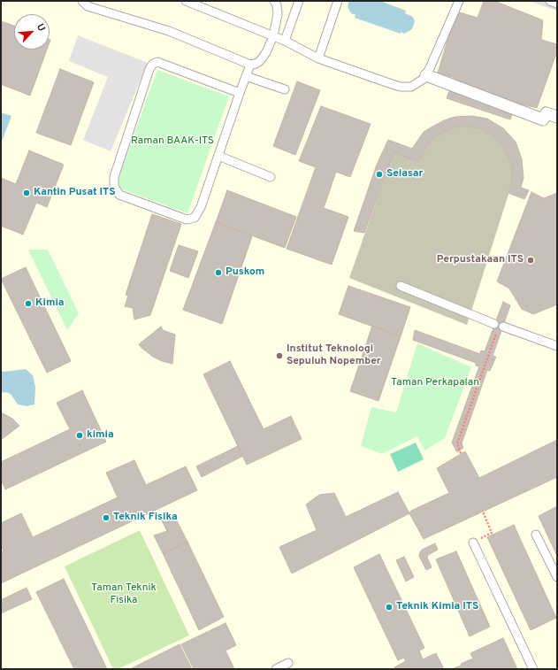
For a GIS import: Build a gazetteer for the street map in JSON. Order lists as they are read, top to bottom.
{
  "parks": ["Raman BAAK-ITS", "Taman Perkapalan", "Taman Teknik Fisika"],
  "places": [
    "Selasar",
    "Kantin Pusat ITS",
    "Perpustakaan ITS",
    "Puskom",
    "Kimia",
    "Institut Teknologi Sepuluh Nopember",
    "kimia",
    "Teknik Fisika",
    "Teknik Kimia ITS"
  ],
  "north": "top right"
}
